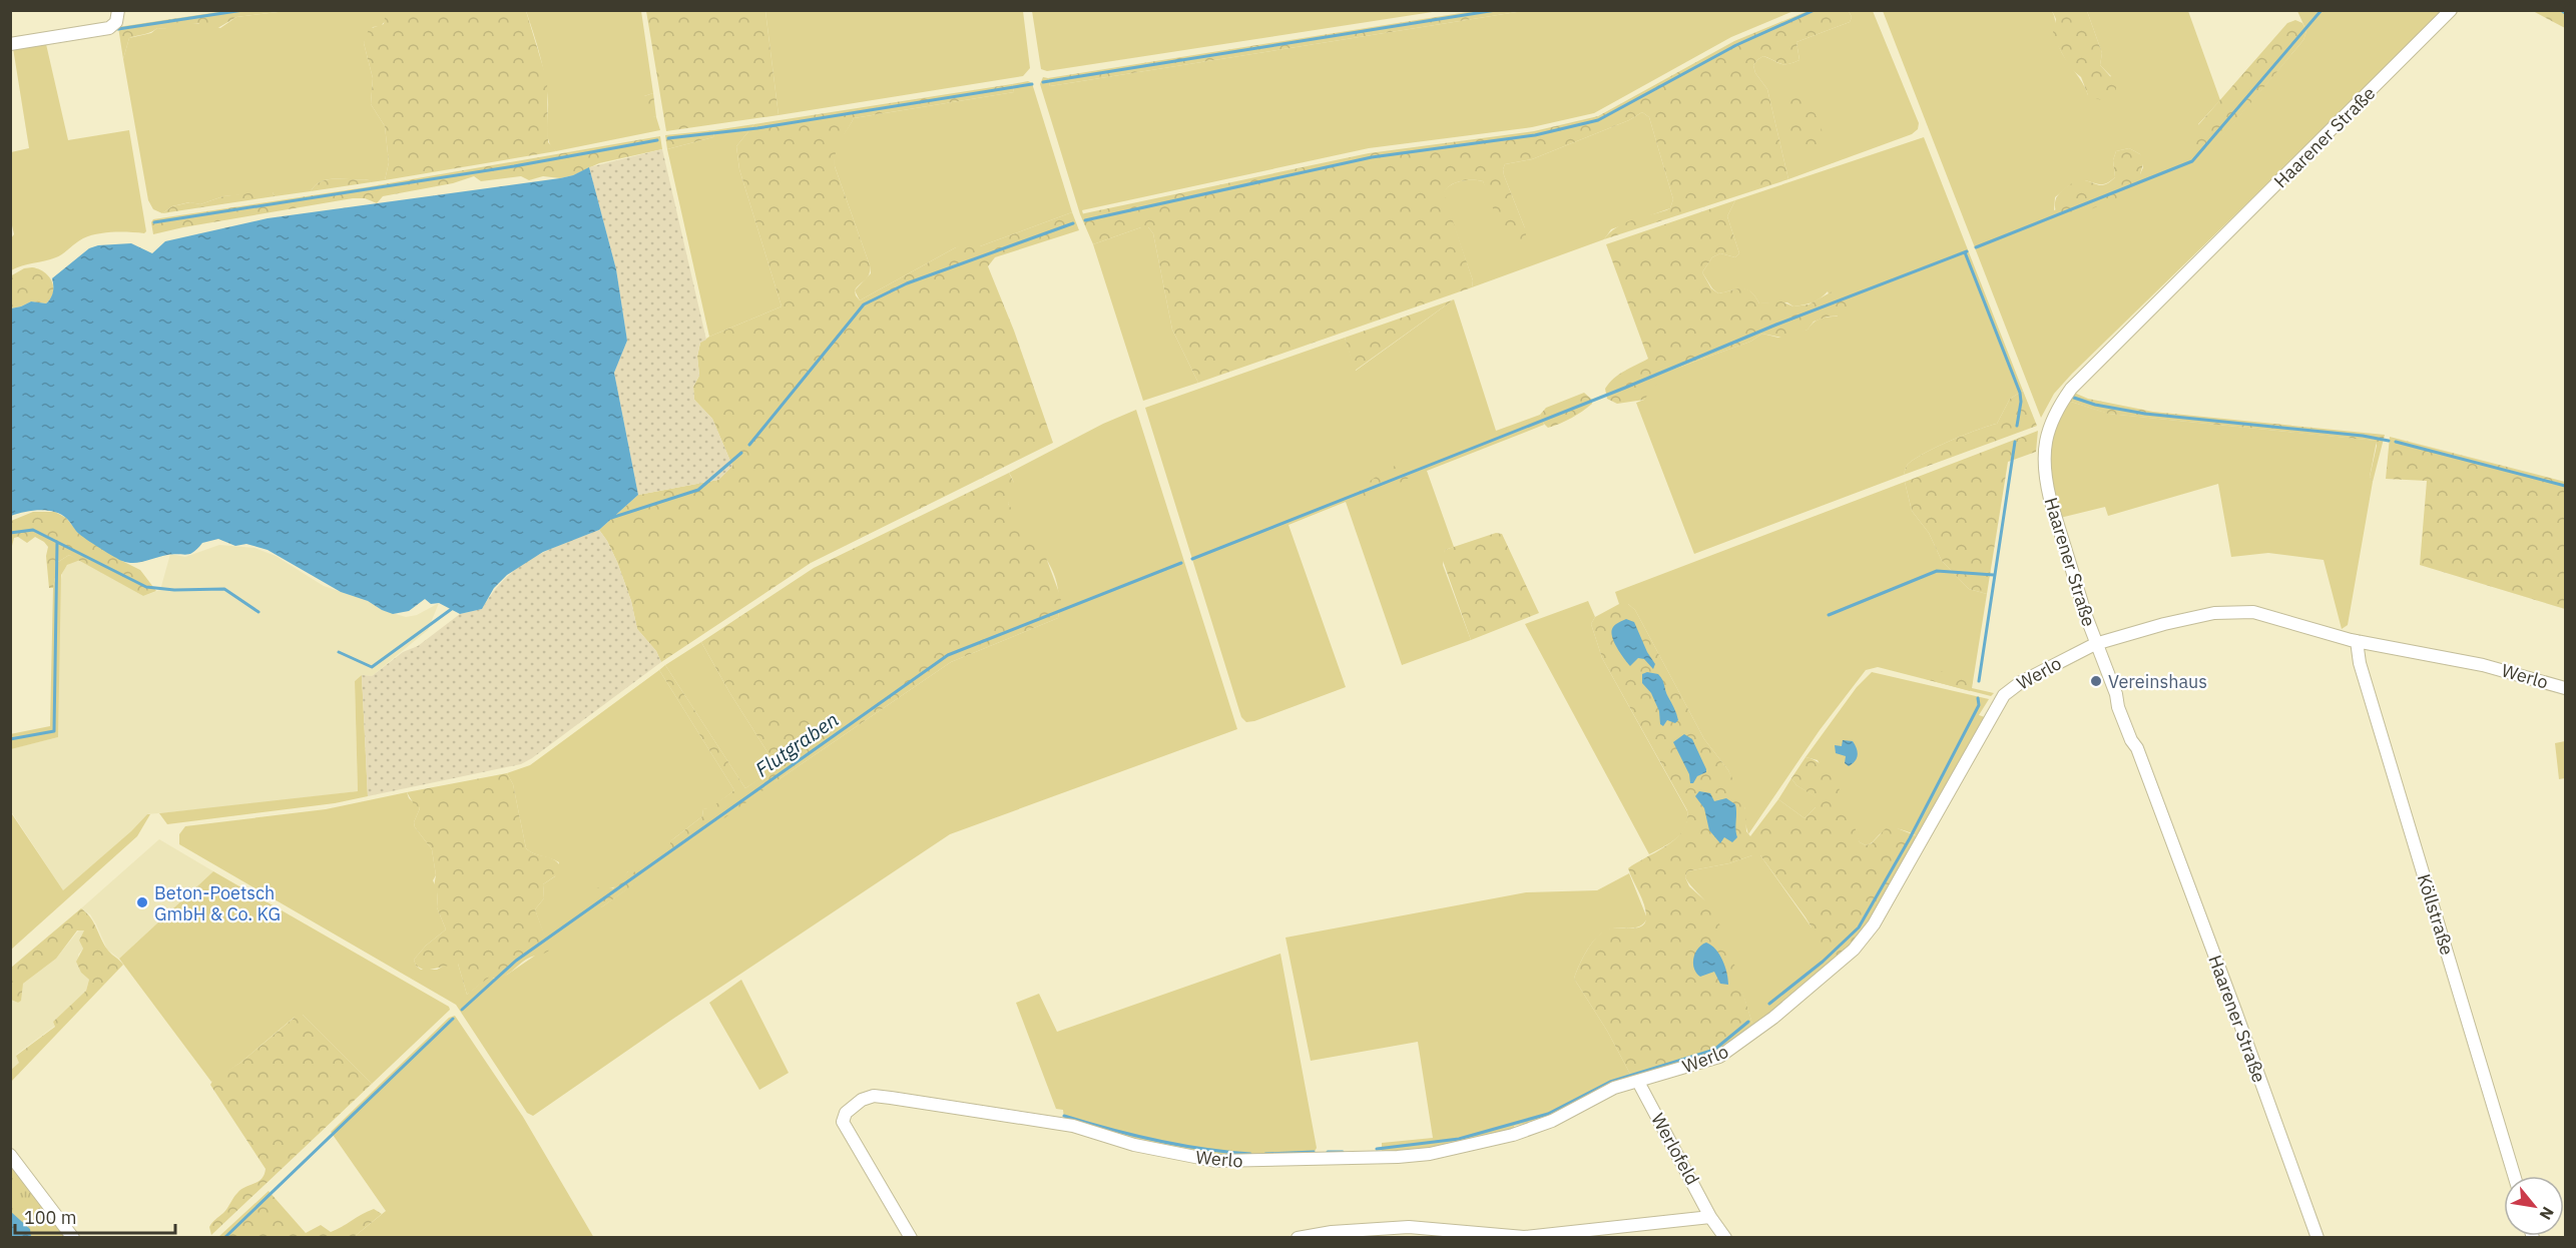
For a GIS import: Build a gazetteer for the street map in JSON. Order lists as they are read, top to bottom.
{
  "streets": {
    "street": [
      "Haarener Straße",
      "Werlo",
      "Köllstraße",
      "Werlofeld"
    ]
  },
  "crossings": [
    ["Haarener Straße", "Werlo"],
    ["Werlo", "Köllstraße"],
    ["Werlo", "Werlofeld"]
  ],
  "water": ["Flutgraben"],
  "places": ["Vereinshaus", "Beton-Poetsch GmbH & Co. KG"],
  "scale_bar": "100 m",
  "north": "bottom right"
}
